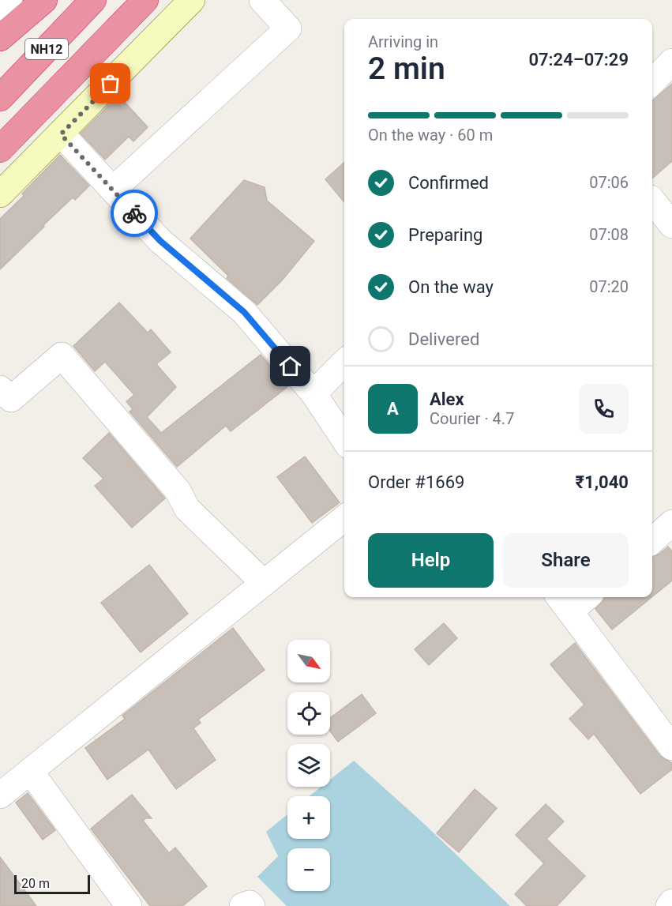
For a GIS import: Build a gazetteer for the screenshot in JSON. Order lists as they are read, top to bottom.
{
  "streets": {
    "highway": ["NH12"]
  },
  "scale_bar": "20 m",
  "north": "bottom right",
  "page": {
    "heading": ["2 min", "Arriving in", "07:24–07:29"],
    "panel": [
      "Alex",
      "Courier · 4.7",
      "Order #1669",
      "₹1,040"
    ],
    "bar": "On the way · 60 m",
    "list": [
      ["Confirmed", "07:06"],
      ["Preparing", "07:08"],
      ["On the way", "07:20"],
      "Delivered"
    ],
    "round": "A",
    "buttons": ["Help", "Share"],
    "map_buttons": ["+", "−"],
    "scale": "20 m"
  }
}
